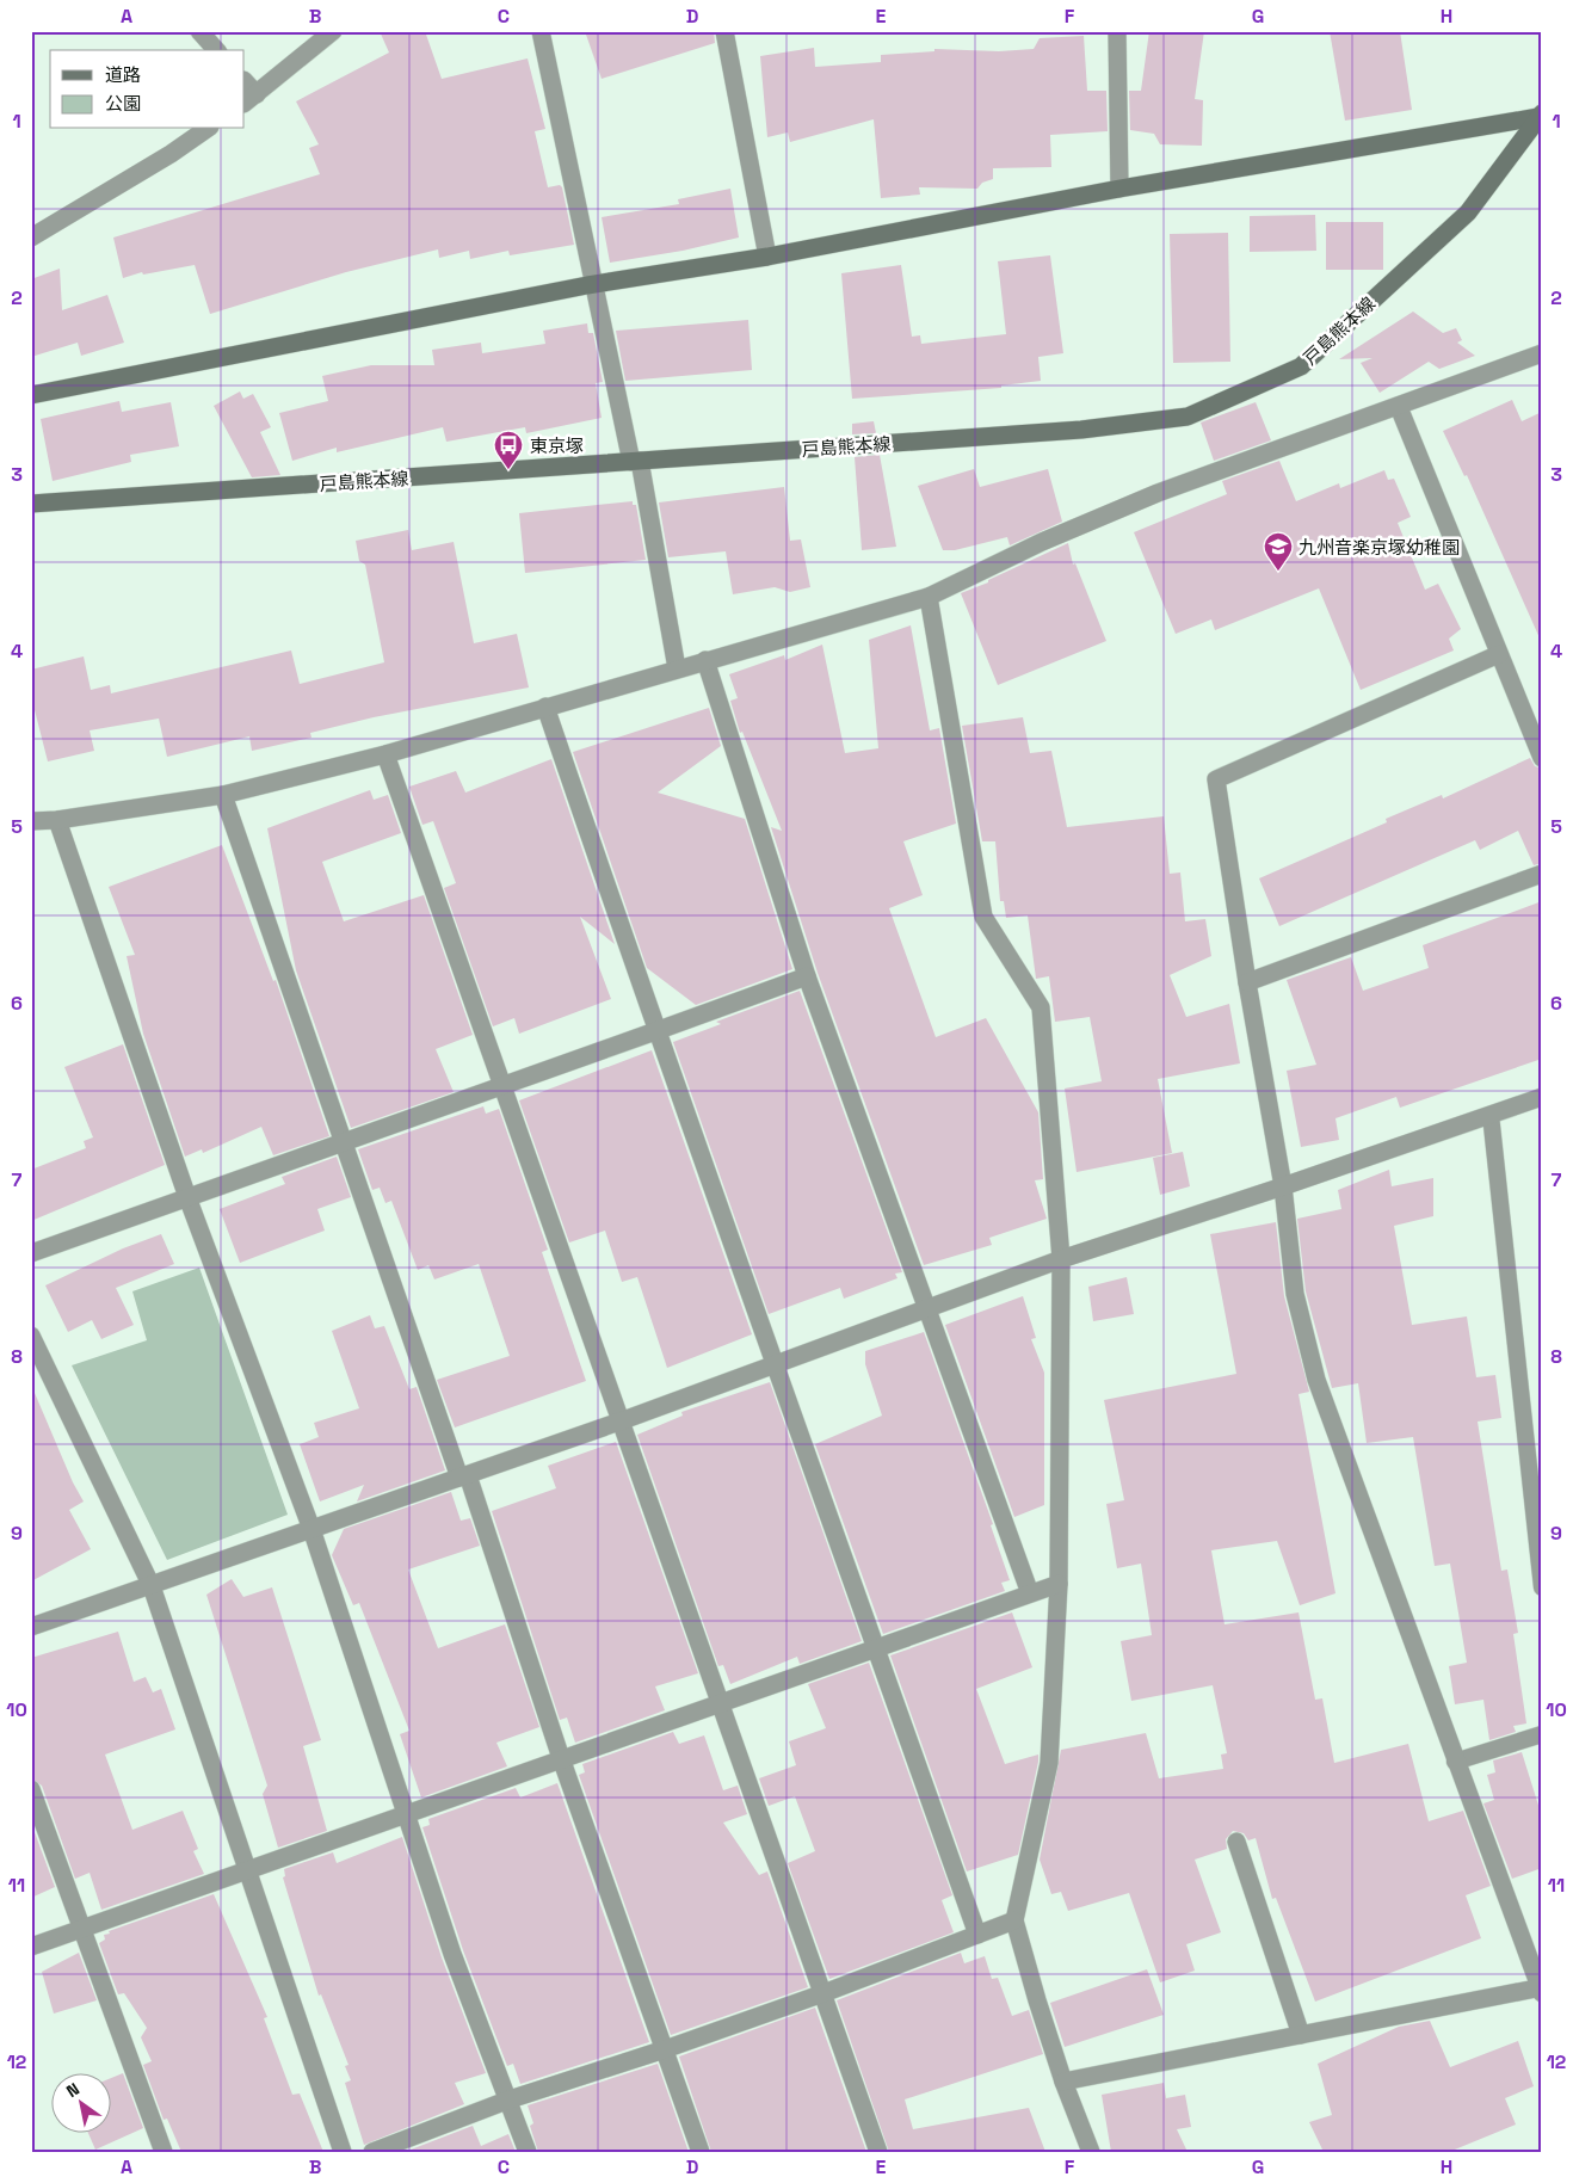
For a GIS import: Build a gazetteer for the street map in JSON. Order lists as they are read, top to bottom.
{
  "streets": {
    "main road": ["戸島熊本線"]
  },
  "places": {
    "bus stop": ["東京塚"],
    "school or university": ["九州音楽京塚幼稚園"]
  },
  "legend": ["道路", "公園"],
  "north": "top left",
  "grid": {
    "columns": [
      "A",
      "B",
      "C",
      "D",
      "E",
      "F",
      "G",
      "H"
    ],
    "rows": [
      "1",
      "2",
      "3",
      "4",
      "5",
      "6",
      "7",
      "8",
      "9",
      "10",
      "11",
      "12"
    ]
  }
}
